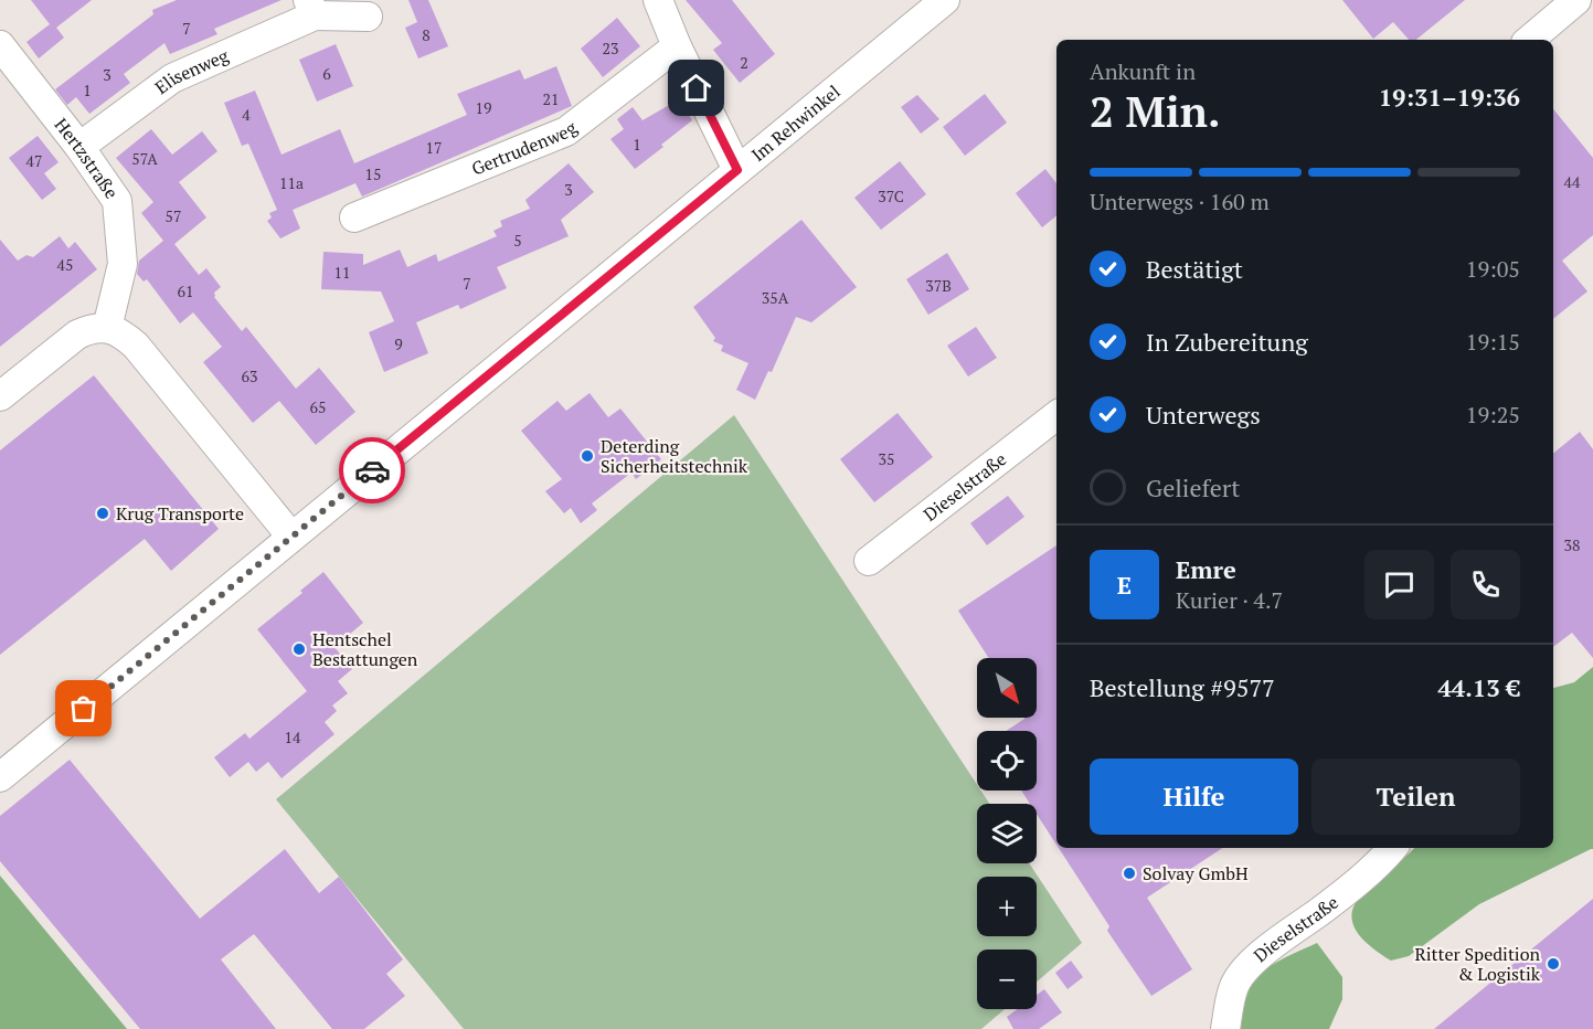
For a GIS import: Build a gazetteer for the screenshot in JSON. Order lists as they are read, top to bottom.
{
  "streets": {
    "street": [
      "Elisenweg",
      "Im Rehwinkel",
      "Gertrudenweg",
      "Hertzstraße",
      "Dieselstraße"
    ]
  },
  "crossings": [
    ["Elisenweg", "Hertzstraße"]
  ],
  "places": [
    "Deterding Sicherheitstechnik",
    "Krug Transporte",
    "Hentschel Bestattungen",
    "Solvay GmbH",
    "Ritter Spedition & Logistik"
  ],
  "house_numbers": [
    "7",
    "8",
    "23",
    "2",
    "6",
    "3",
    "1",
    "21",
    "19",
    "4",
    "1",
    "17",
    "57A",
    "47",
    "15",
    "44",
    "11a",
    "3",
    "37C",
    "57",
    "5",
    "45",
    "11",
    "7",
    "37B",
    "61",
    "35A",
    "9",
    "63",
    "65",
    "35",
    "38",
    "14"
  ],
  "north": "bottom right",
  "page": {
    "heading": ["2 Min.", "Ankunft in", "19:31–19:36"],
    "panel": [
      "Emre",
      "Kurier · 4.7",
      "Bestellung #9577",
      "44.13 €"
    ],
    "bar": "Unterwegs · 160 m",
    "list": [
      ["Bestätigt", "19:05"],
      ["In Zubereitung", "19:15"],
      ["Unterwegs", "19:25"],
      "Geliefert"
    ],
    "round": "E",
    "map_buttons": ["+", "−"],
    "buttons": ["Hilfe", "Teilen"]
  }
}
